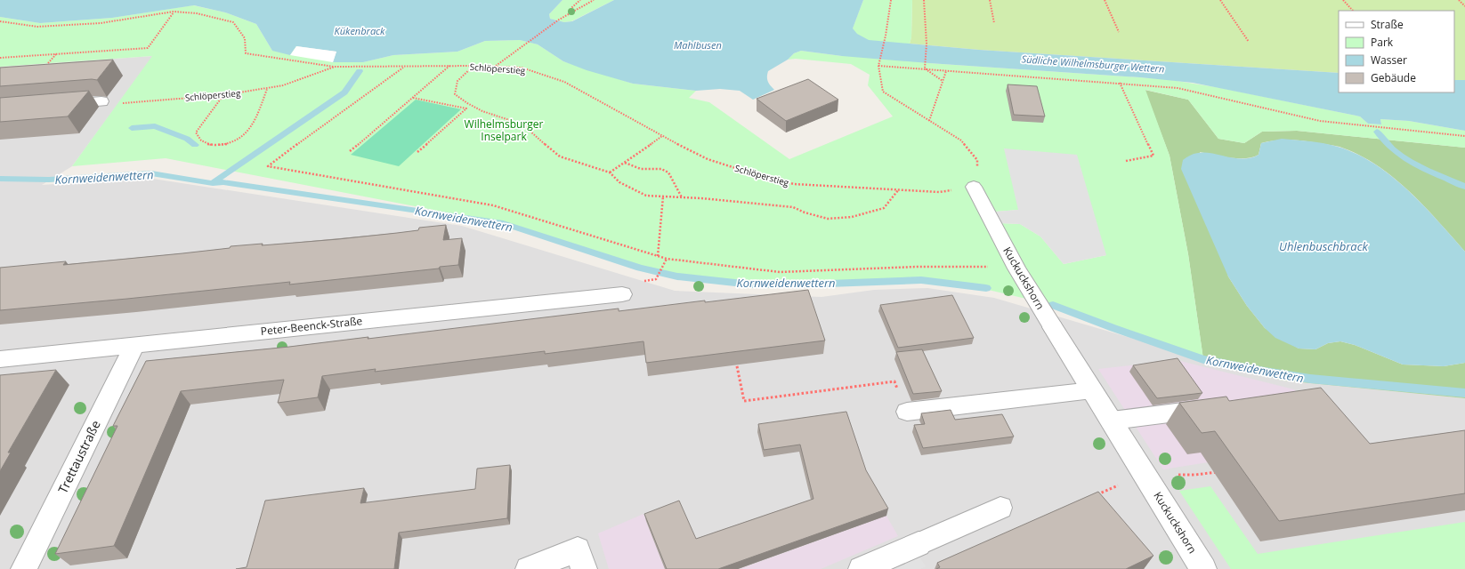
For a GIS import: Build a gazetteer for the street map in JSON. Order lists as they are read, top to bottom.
{
  "streets": {
    "street": ["Kuckuckshorn", "Peter-Beenck-Straße", "Trettaustraße"],
    "path": ["Schlöperstieg"]
  },
  "crossings": [
    ["Schlöperstieg", "Kuckuckshorn"],
    ["Peter-Beenck-Straße", "Trettaustraße"]
  ],
  "water": [
    "Kükenbrack",
    "Mahlbusen",
    "Südliche Wilhelmsburger Wettern",
    "Kornweidenwettern",
    "Uhlenbuschbrack"
  ],
  "parks": ["Wilhelmsburger Inselpark"],
  "legend": [
    "Straße",
    "Park",
    "Wasser",
    "Gebäude"
  ]
}
